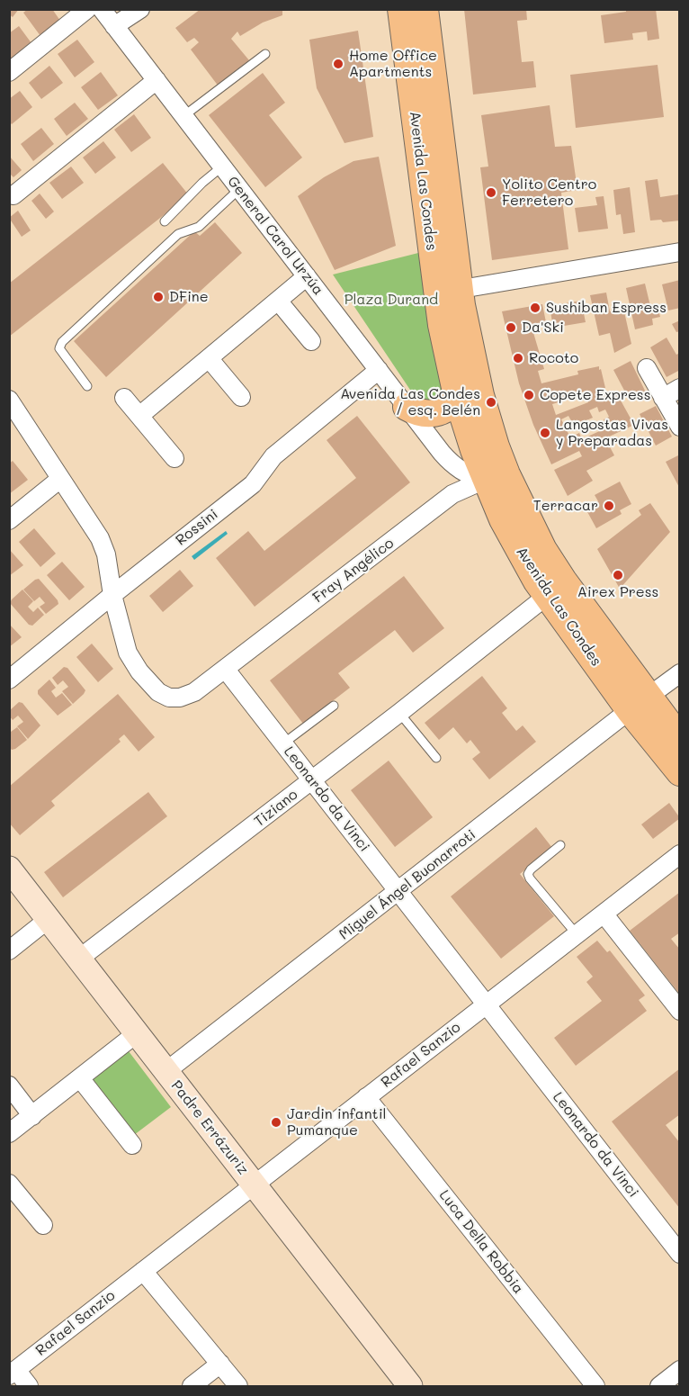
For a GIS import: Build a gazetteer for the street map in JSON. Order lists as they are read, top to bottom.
{
  "streets": {
    "main road": ["Avenida Las Condes"],
    "street": [
      "General Carol Urzúa",
      "Rossini",
      "Fray Angélico",
      "Leonardo da Vinci",
      "Tiziano",
      "Miguel Ángel Buonarroti",
      "Rafael Sanzio",
      "Padre Errázuriz",
      "Luca Della Robbia"
    ]
  },
  "crossings": [
    ["Avenida Las Condes", "General Carol Urzúa"],
    ["Avenida Las Condes", "Fray Angélico"],
    ["Avenida Las Condes", "Tiziano"],
    ["Avenida Las Condes", "Miguel Ángel Buonarroti"],
    ["General Carol Urzúa", "Rossini"],
    ["General Carol Urzúa", "Fray Angélico"],
    ["Fray Angélico", "Leonardo da Vinci"],
    ["Leonardo da Vinci", "Tiziano"],
    ["Leonardo da Vinci", "Miguel Ángel Buonarroti"],
    ["Leonardo da Vinci", "Rafael Sanzio"],
    ["Tiziano", "Padre Errázuriz"],
    ["Miguel Ángel Buonarroti", "Padre Errázuriz"],
    ["Rafael Sanzio", "Padre Errázuriz"],
    ["Rafael Sanzio", "Luca Della Robbia"]
  ],
  "parks": ["Plaza Durand"],
  "places": [
    "Home Office Apartments",
    "Yolito Centro Ferretero",
    "DFine",
    "Sushiban Espress",
    "Da'Ski",
    "Rocoto",
    "Copete Express",
    "Avenida Las Condes / esq. Belén",
    "Langostas Vivas y Preparadas",
    "Terracar",
    "Airex Press",
    "Jardin infantil Pumanque"
  ]
}
